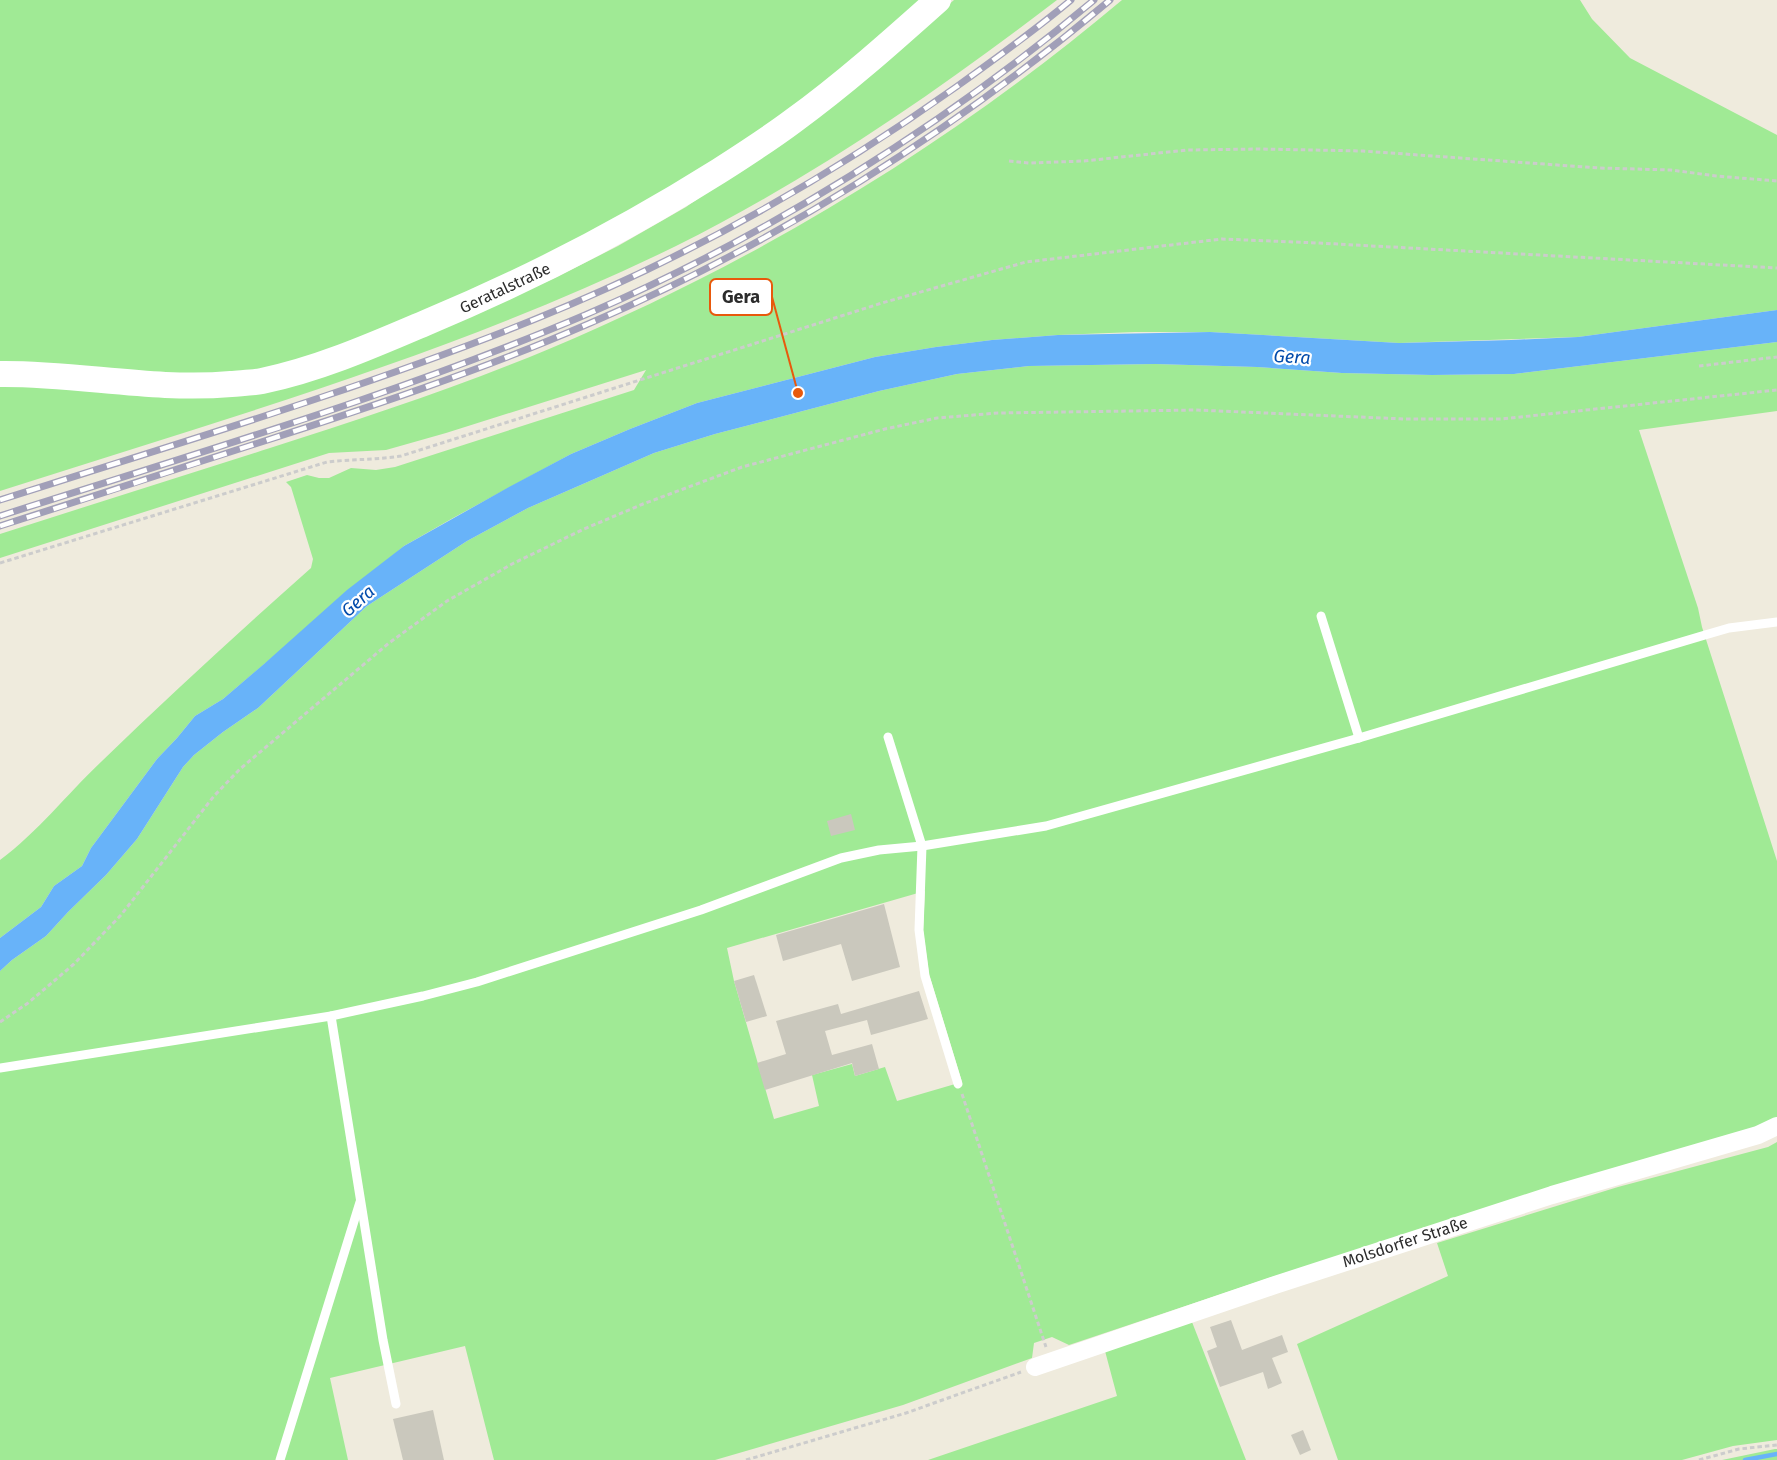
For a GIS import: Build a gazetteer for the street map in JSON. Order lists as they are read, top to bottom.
{
  "streets": {
    "street": ["Geratalstraße", "Molsdorfer Straße"]
  },
  "water": ["Gera"],
  "places": ["Gera"]
}
